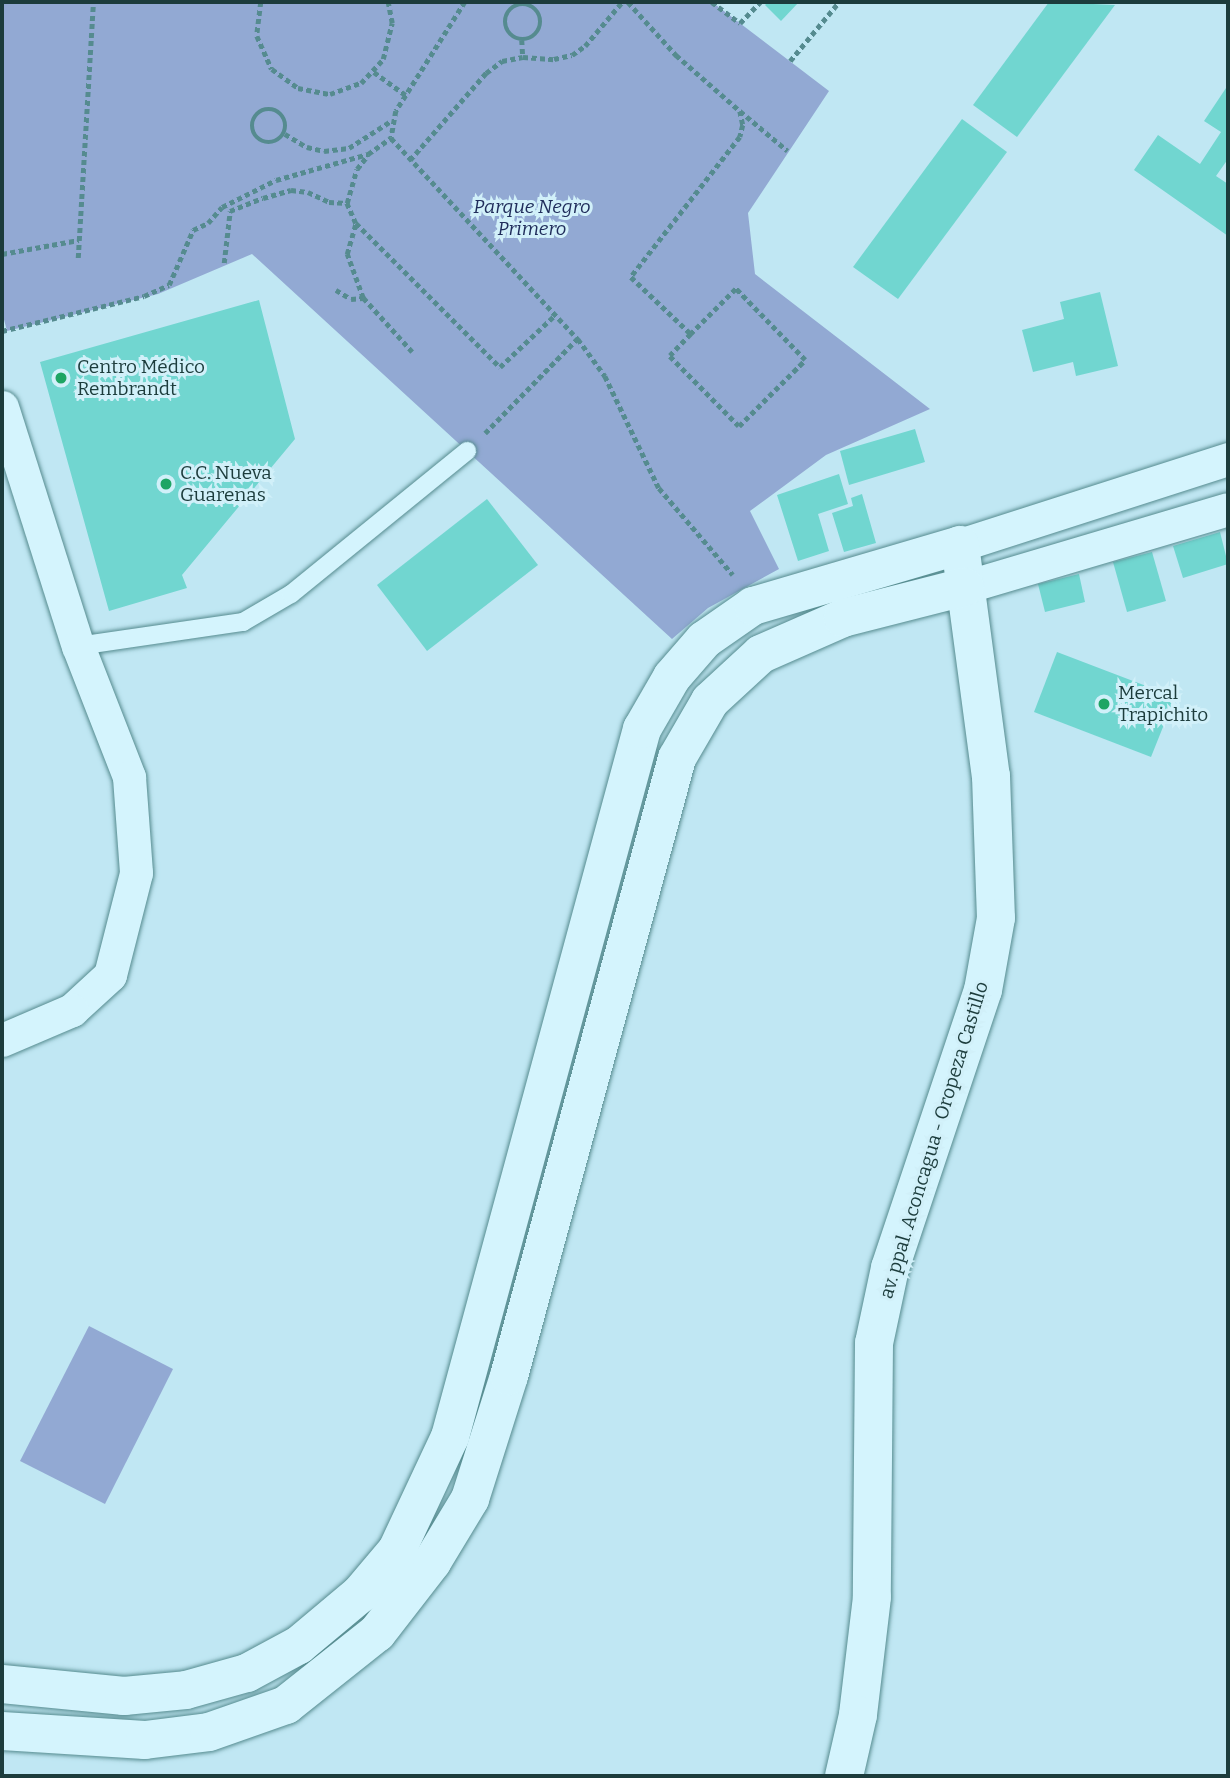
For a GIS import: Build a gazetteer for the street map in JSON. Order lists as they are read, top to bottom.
{
  "streets": {
    "street": ["av. ppal. Aconcagua - Oropeza Castillo"]
  },
  "parks": ["Parque Negro Primero"],
  "places": ["Centro Médico Rembrandt", "C.C. Nueva Guarenas", "Mercal Trapichito"]
}
